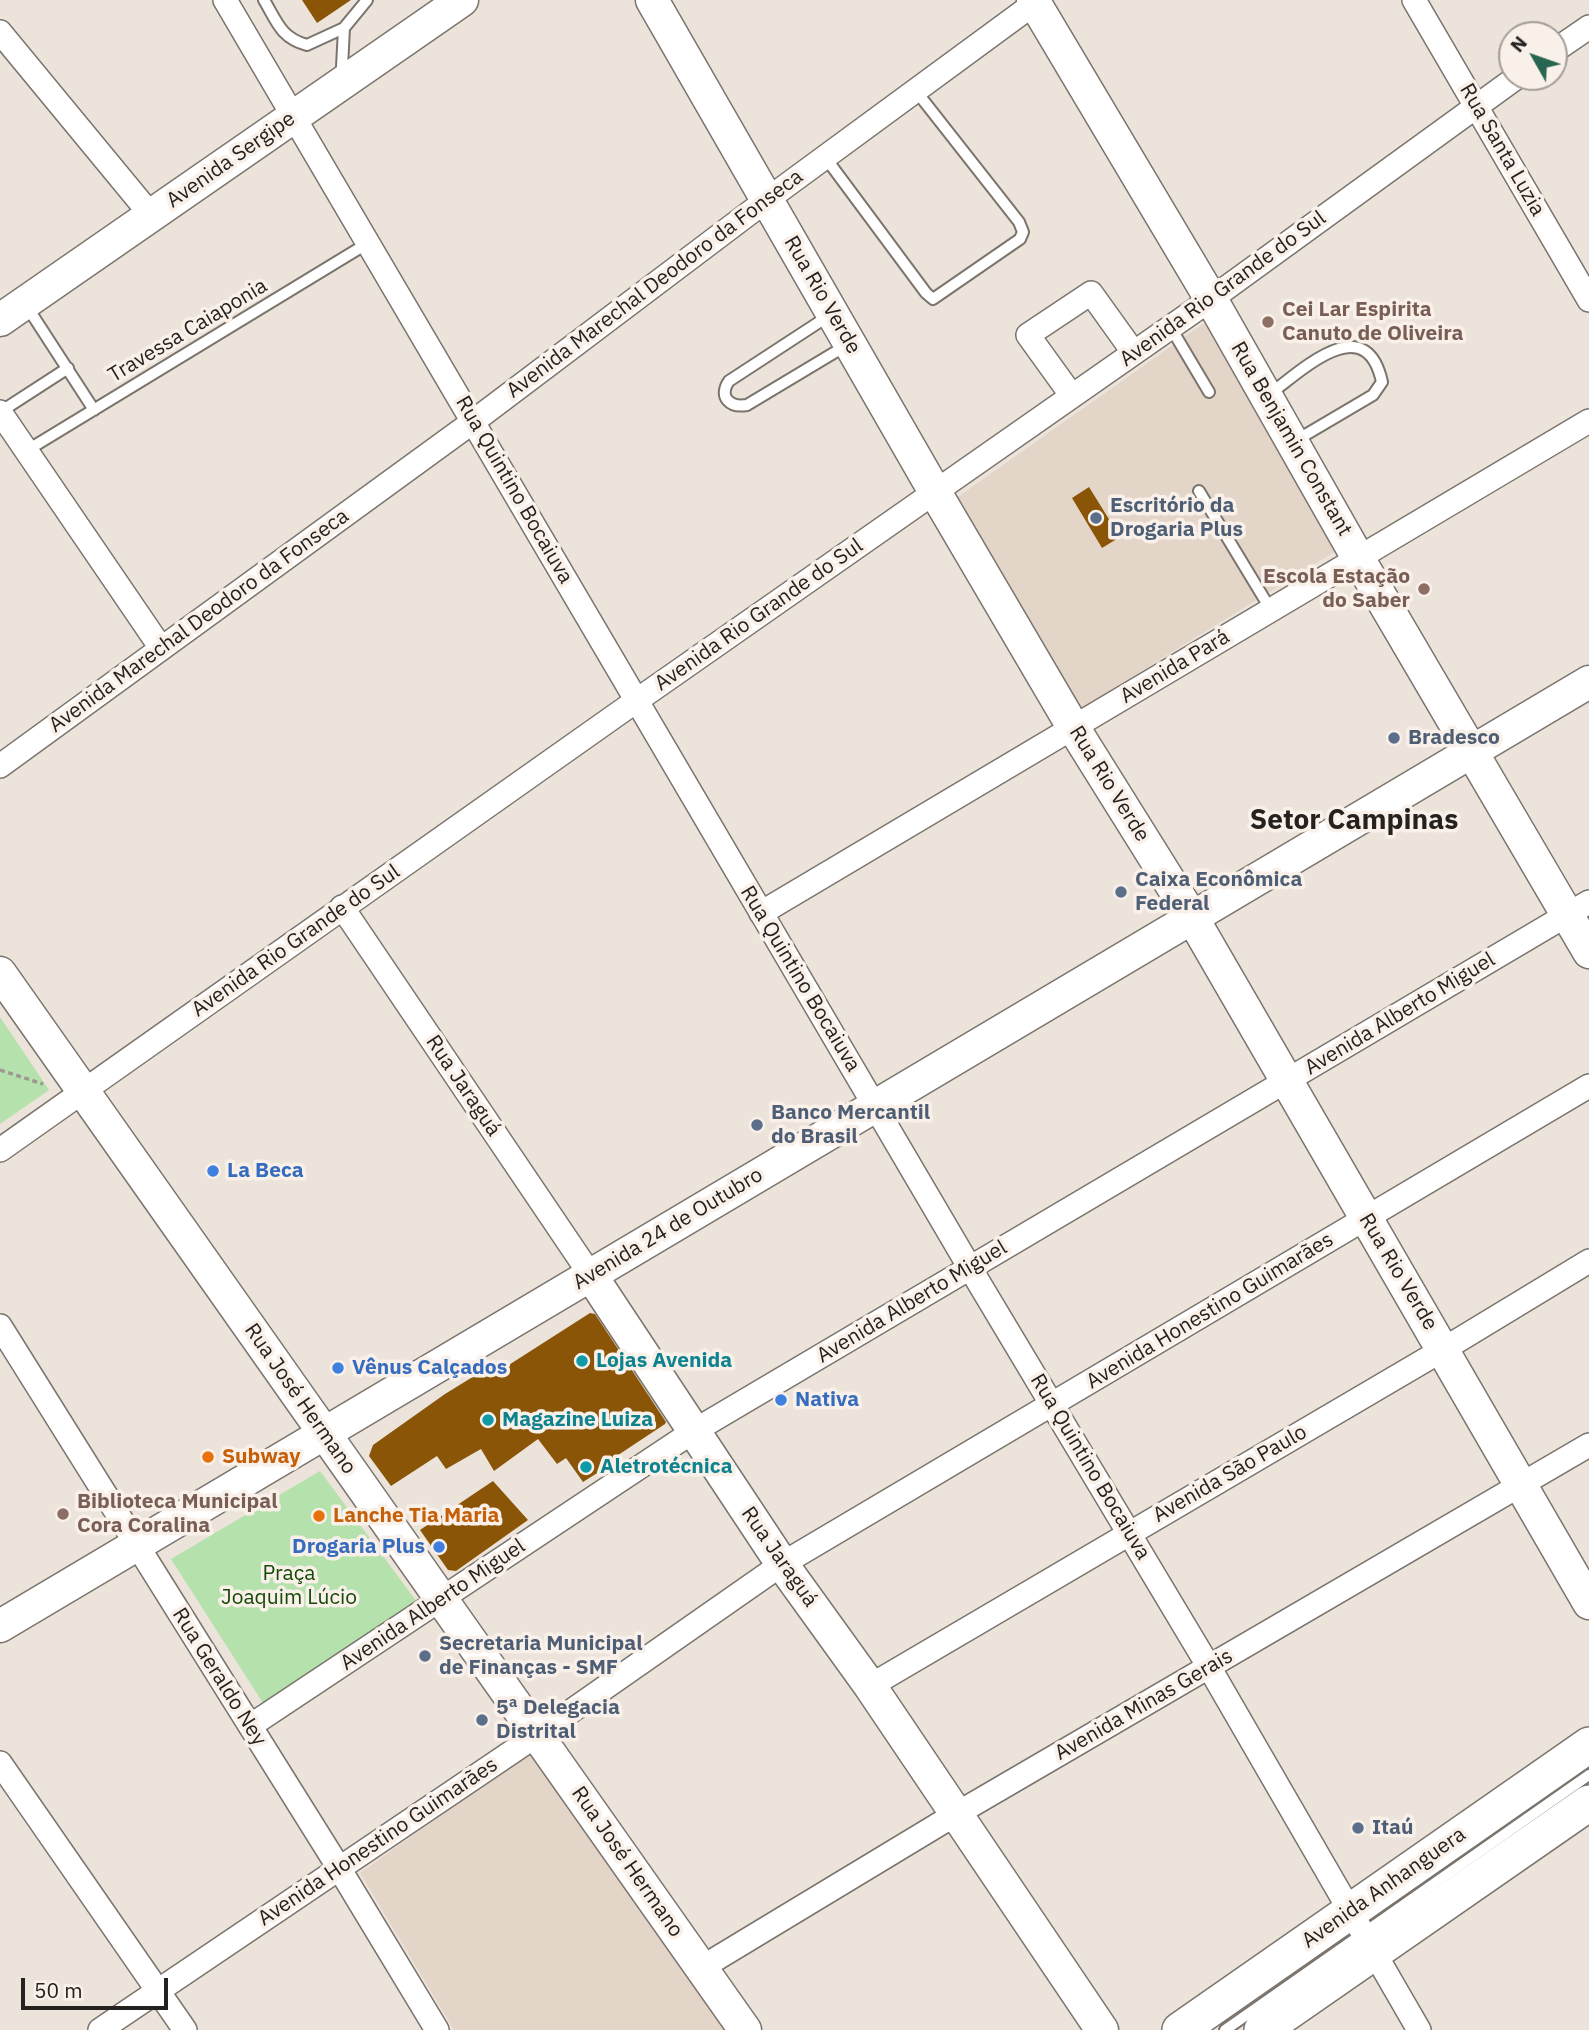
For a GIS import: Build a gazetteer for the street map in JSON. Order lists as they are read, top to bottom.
{
  "streets": {
    "main road": ["Avenida Anhanguera"],
    "street": [
      "Rua Santa Luzia",
      "Avenida Sergipe",
      "Avenida Marechal Deodoro da Fonseca",
      "Avenida Rio Grande do Sul",
      "Rua Rio Verde",
      "Rua Benjamin Constant",
      "Rua Quintino Bocaiuva",
      "Avenida Pará",
      "Avenida Alberto Miguel",
      "Rua Jaraguá",
      "Avenida 24 de Outubro",
      "Avenida Honestino Guimarães",
      "Rua José Hermano",
      "Avenida São Paulo",
      "Rua Geraldo Ney",
      "Avenida Minas Gerais"
    ],
    "lane": ["Travessa Caiaponia"]
  },
  "crossings": [
    ["Rua Santa Luzia", "Avenida Rio Grande do Sul"],
    ["Avenida Sergipe", "Rua Quintino Bocaiuva"],
    ["Avenida Marechal Deodoro da Fonseca", "Rua Rio Verde"],
    ["Avenida Marechal Deodoro da Fonseca", "Rua Benjamin Constant"],
    ["Avenida Marechal Deodoro da Fonseca", "Rua Quintino Bocaiuva"],
    ["Avenida Rio Grande do Sul", "Rua Rio Verde"],
    ["Avenida Rio Grande do Sul", "Rua Benjamin Constant"],
    ["Avenida Rio Grande do Sul", "Rua Quintino Bocaiuva"],
    ["Avenida Rio Grande do Sul", "Rua Jaraguá"],
    ["Avenida Rio Grande do Sul", "Rua José Hermano"],
    ["Rua Rio Verde", "Avenida Pará"],
    ["Rua Rio Verde", "Avenida Alberto Miguel"],
    ["Rua Rio Verde", "Avenida 24 de Outubro"],
    ["Rua Rio Verde", "Avenida Honestino Guimarães"],
    ["Rua Rio Verde", "Avenida São Paulo"],
    ["Rua Rio Verde", "Avenida Minas Gerais"],
    ["Travessa Caiaponia", "Rua Quintino Bocaiuva"],
    ["Rua Benjamin Constant", "Avenida Pará"],
    ["Rua Benjamin Constant", "Avenida Alberto Miguel"],
    ["Rua Benjamin Constant", "Avenida 24 de Outubro"],
    ["Rua Quintino Bocaiuva", "Avenida Pará"],
    ["Rua Quintino Bocaiuva", "Avenida Alberto Miguel"],
    ["Rua Quintino Bocaiuva", "Avenida 24 de Outubro"],
    ["Rua Quintino Bocaiuva", "Avenida Honestino Guimarães"],
    ["Rua Quintino Bocaiuva", "Avenida São Paulo"],
    ["Rua Quintino Bocaiuva", "Avenida Minas Gerais"],
    ["Rua Quintino Bocaiuva", "Avenida Anhanguera"],
    ["Avenida Alberto Miguel", "Rua Jaraguá"],
    ["Avenida Alberto Miguel", "Rua José Hermano"],
    ["Avenida Alberto Miguel", "Rua Geraldo Ney"],
    ["Rua Jaraguá", "Avenida 24 de Outubro"],
    ["Rua Jaraguá", "Avenida Honestino Guimarães"],
    ["Rua Jaraguá", "Avenida São Paulo"],
    ["Rua Jaraguá", "Avenida Minas Gerais"],
    ["Avenida 24 de Outubro", "Rua José Hermano"],
    ["Avenida 24 de Outubro", "Rua Geraldo Ney"],
    ["Avenida Honestino Guimarães", "Rua José Hermano"],
    ["Avenida Honestino Guimarães", "Rua Geraldo Ney"],
    ["Rua José Hermano", "Avenida Minas Gerais"]
  ],
  "districts": ["Setor Campinas"],
  "parks": ["Praça Joaquim Lúcio"],
  "places": [
    "Cei Lar Espirita Canuto de Oliveira",
    "Escritório da Drogaria Plus",
    "Escola Estação do Saber",
    "Bradesco",
    "Caixa Econômica Federal",
    "Banco Mercantil do Brasil",
    "La Beca",
    "Lojas Avenida",
    "Vênus Calçados",
    "Nativa",
    "Magazine Luiza",
    "Subway",
    "Aletrotécnica",
    "Biblioteca Municipal Cora Coralina",
    "Lanche Tia Maria",
    "Drogaria Plus",
    "Secretaria Municipal de Finanças - SMF",
    "5ª Delegacia Distrital",
    "Itaú"
  ],
  "scale_bar": "50 m",
  "north": "top left"
}
